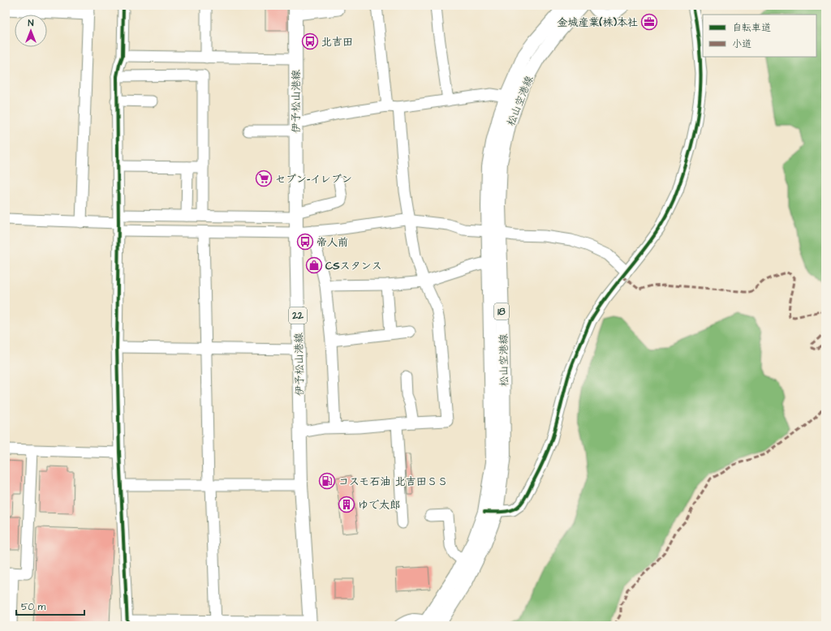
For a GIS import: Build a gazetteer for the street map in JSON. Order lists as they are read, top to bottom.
{
  "streets": {
    "main road": [
      "松山空港線",
      "伊予松山港線",
      "18",
      "22"
    ]
  },
  "places": {
    "office": ["金城産業(株)本社"],
    "bus stop": ["北吉田", "帝人前"],
    "supermarket": ["セブン-イレブン"],
    "shop": ["CSスタンス"],
    "fuel station": ["コスモ石油 北吉田ＳＳ"],
    "building": ["ゆで太郎"]
  },
  "legend": ["自転車道", "小道"],
  "scale_bar": "50 m",
  "north": "top"
}
